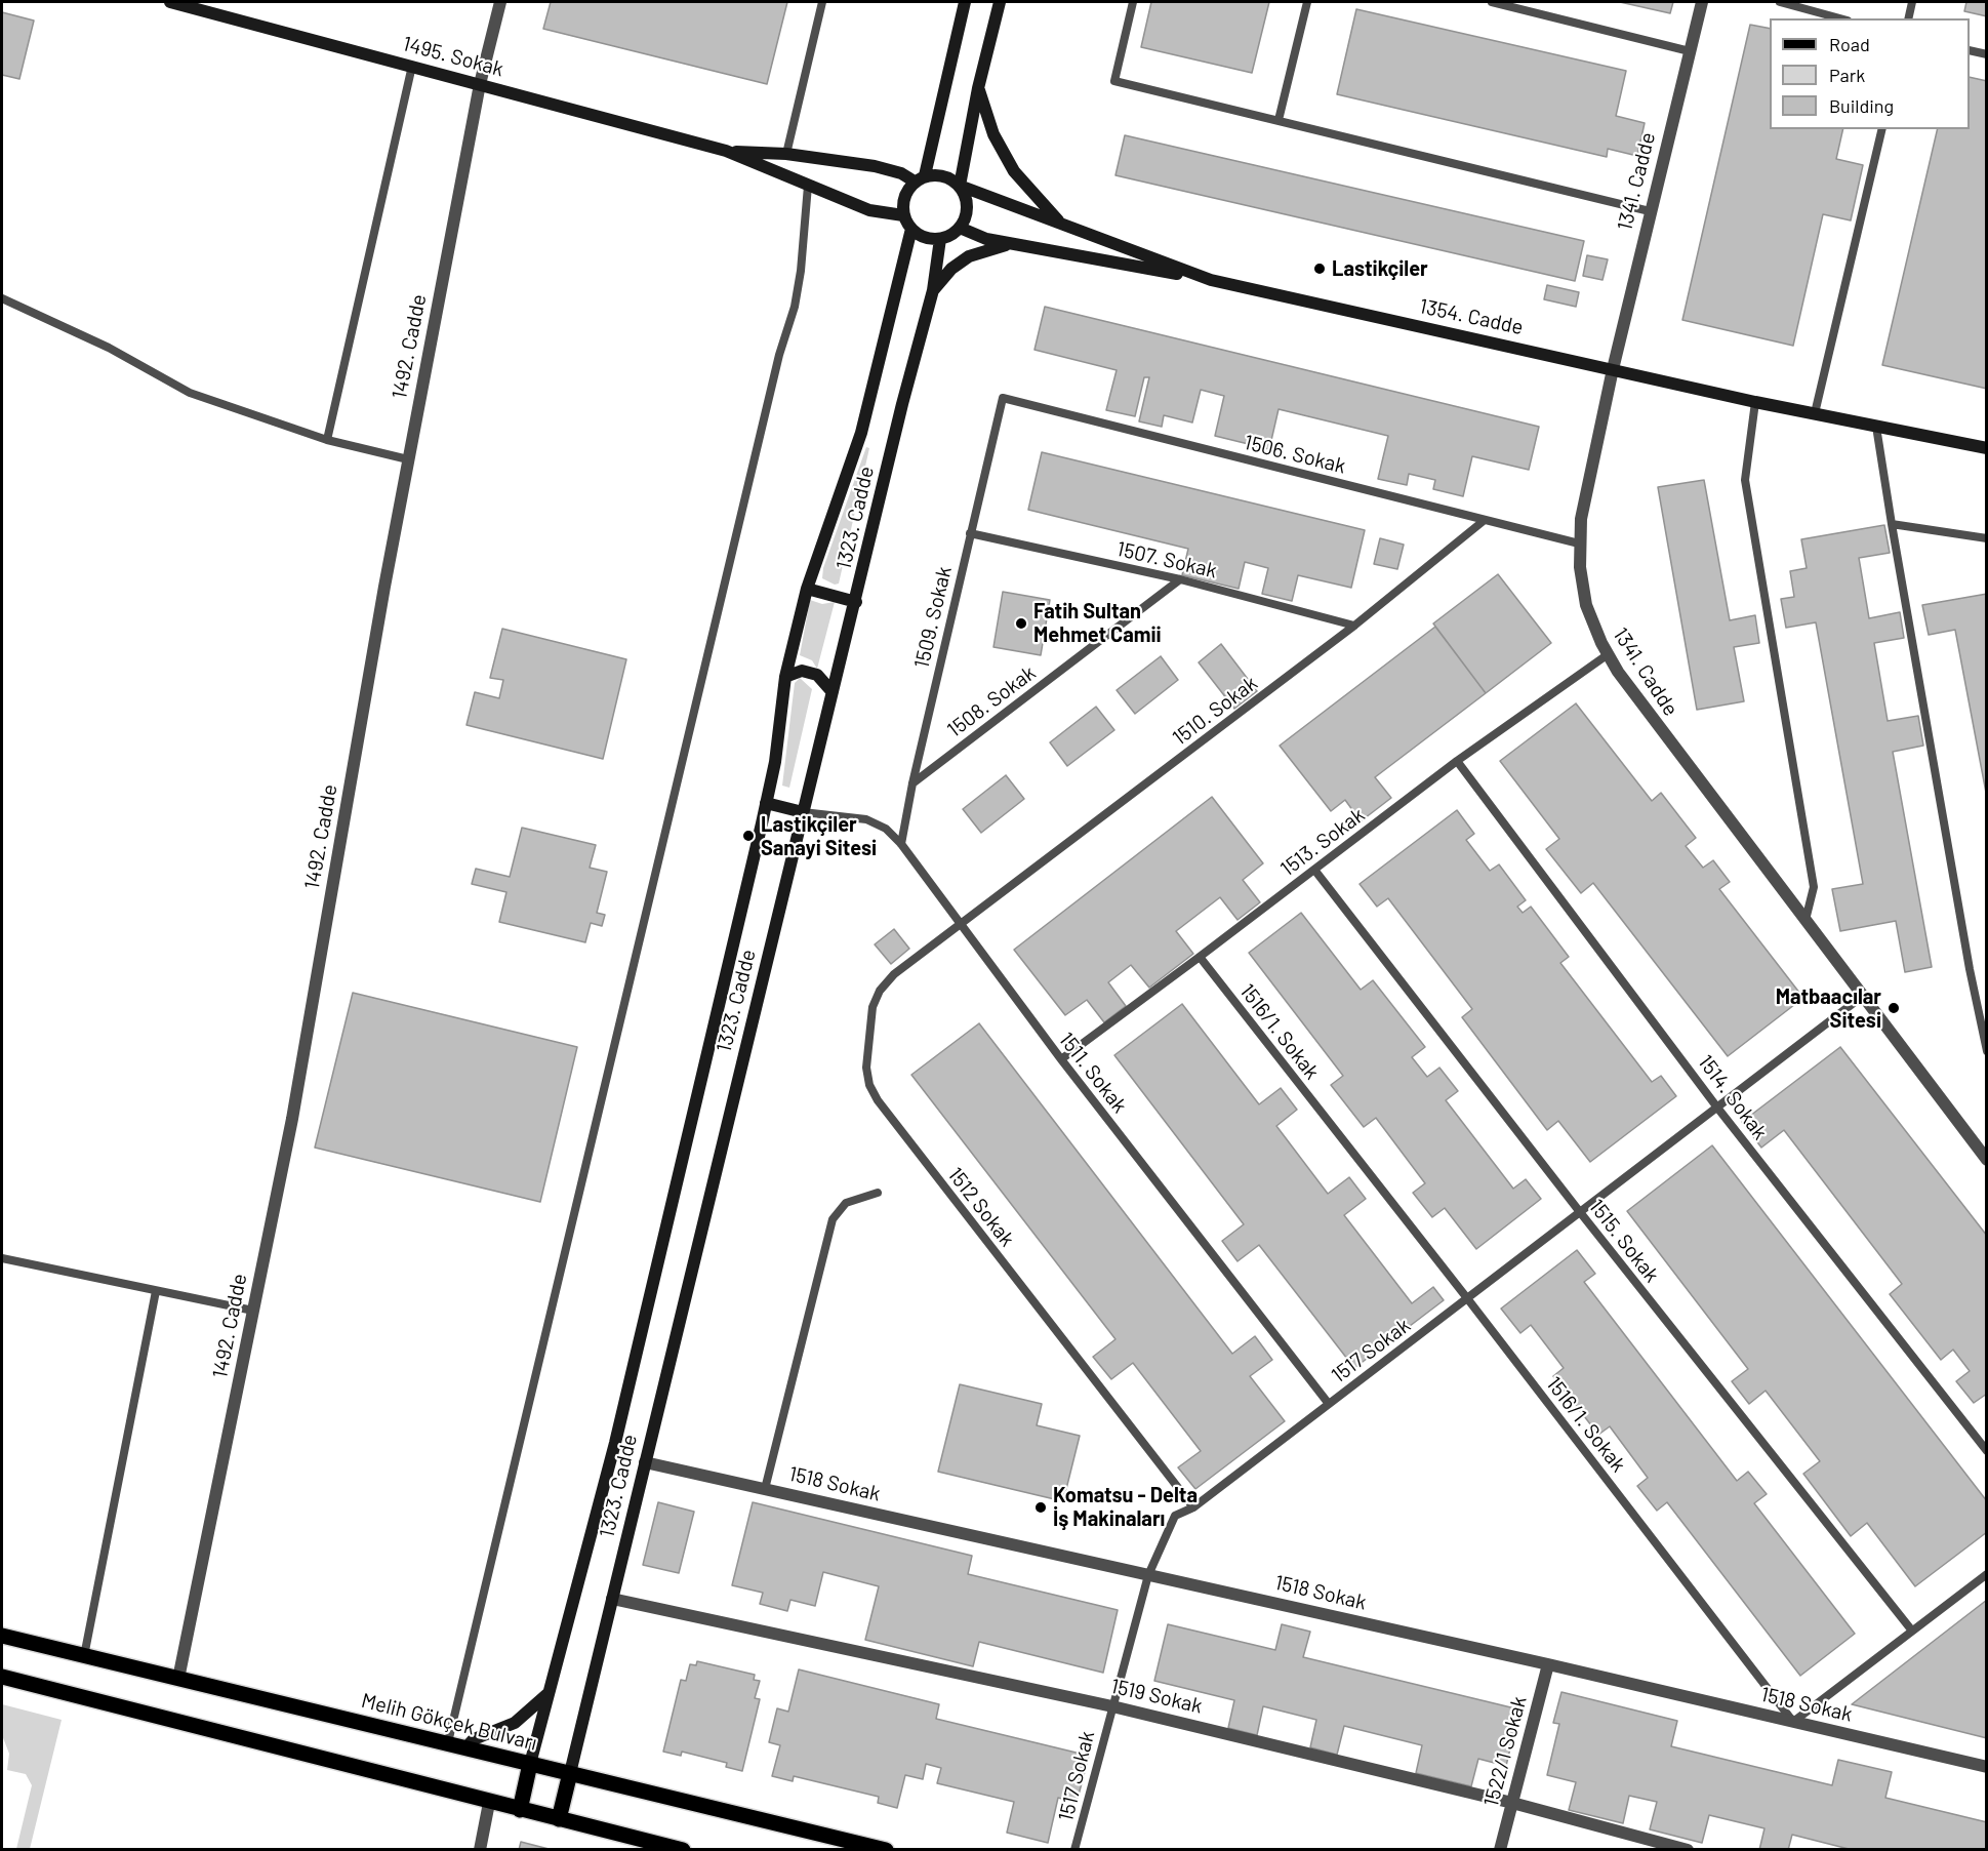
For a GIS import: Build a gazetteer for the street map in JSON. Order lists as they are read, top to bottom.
{
  "streets": {
    "main road": [
      "1495. Sokak",
      "1354. Cadde",
      "1323. Cadde",
      "Melih Gökçek Bulvarı"
    ],
    "street": [
      "1341. Cadde",
      "1492. Cadde",
      "1518 Sokak",
      "1519 Sokak",
      "1522/1 Sokak"
    ],
    "lane": [
      "1506. Sokak",
      "1507. Sokak",
      "1509. Sokak",
      "1508. Sokak",
      "1510. Sokak",
      "1513. Sokak",
      "1516/1. Sokak",
      "1511. Sokak",
      "1514. Sokak",
      "1512 Sokak",
      "1515. Sokak",
      "1517 Sokak"
    ]
  },
  "crossings": [
    ["1495. Sokak", "1354. Cadde"],
    ["1495. Sokak", "1492. Cadde"],
    ["1495. Sokak", "1323. Cadde"],
    ["1341. Cadde", "1354. Cadde"],
    ["1341. Cadde", "1506. Sokak"],
    ["1341. Cadde", "1513. Sokak"],
    ["1341. Cadde", "1517 Sokak"],
    ["1354. Cadde", "1323. Cadde"],
    ["1492. Cadde", "Melih Gökçek Bulvarı"],
    ["1506. Sokak", "1509. Sokak"],
    ["1506. Sokak", "1510. Sokak"],
    ["1323. Cadde", "1511. Sokak"],
    ["1323. Cadde", "1518 Sokak"],
    ["1323. Cadde", "1519 Sokak"],
    ["1323. Cadde", "Melih Gökçek Bulvarı"],
    ["1507. Sokak", "1509. Sokak"],
    ["1507. Sokak", "1508. Sokak"],
    ["1507. Sokak", "1510. Sokak"],
    ["1509. Sokak", "1508. Sokak"],
    ["1509. Sokak", "1511. Sokak"],
    ["1510. Sokak", "1511. Sokak"],
    ["1510. Sokak", "1512 Sokak"],
    ["1513. Sokak", "1516/1. Sokak"],
    ["1513. Sokak", "1511. Sokak"],
    ["1513. Sokak", "1514. Sokak"],
    ["1513. Sokak", "1515. Sokak"],
    ["1516/1. Sokak", "1517 Sokak"],
    ["1516/1. Sokak", "1518 Sokak"],
    ["1511. Sokak", "1512 Sokak"],
    ["1511. Sokak", "1517 Sokak"],
    ["1514. Sokak", "1517 Sokak"],
    ["1512 Sokak", "1517 Sokak"],
    ["1515. Sokak", "1517 Sokak"],
    ["1517 Sokak", "1518 Sokak"],
    ["1517 Sokak", "1519 Sokak"],
    ["1518 Sokak", "1522/1 Sokak"],
    ["1519 Sokak", "1522/1 Sokak"]
  ],
  "places": [
    "Lastikçiler",
    "Fatih Sultan Mehmet Camii",
    "Lastikçiler Sanayi Sitesi",
    "Matbaacılar Sitesi",
    "Komatsu - Delta İş Makinaları"
  ],
  "legend": ["Road", "Park", "Building"]
}
